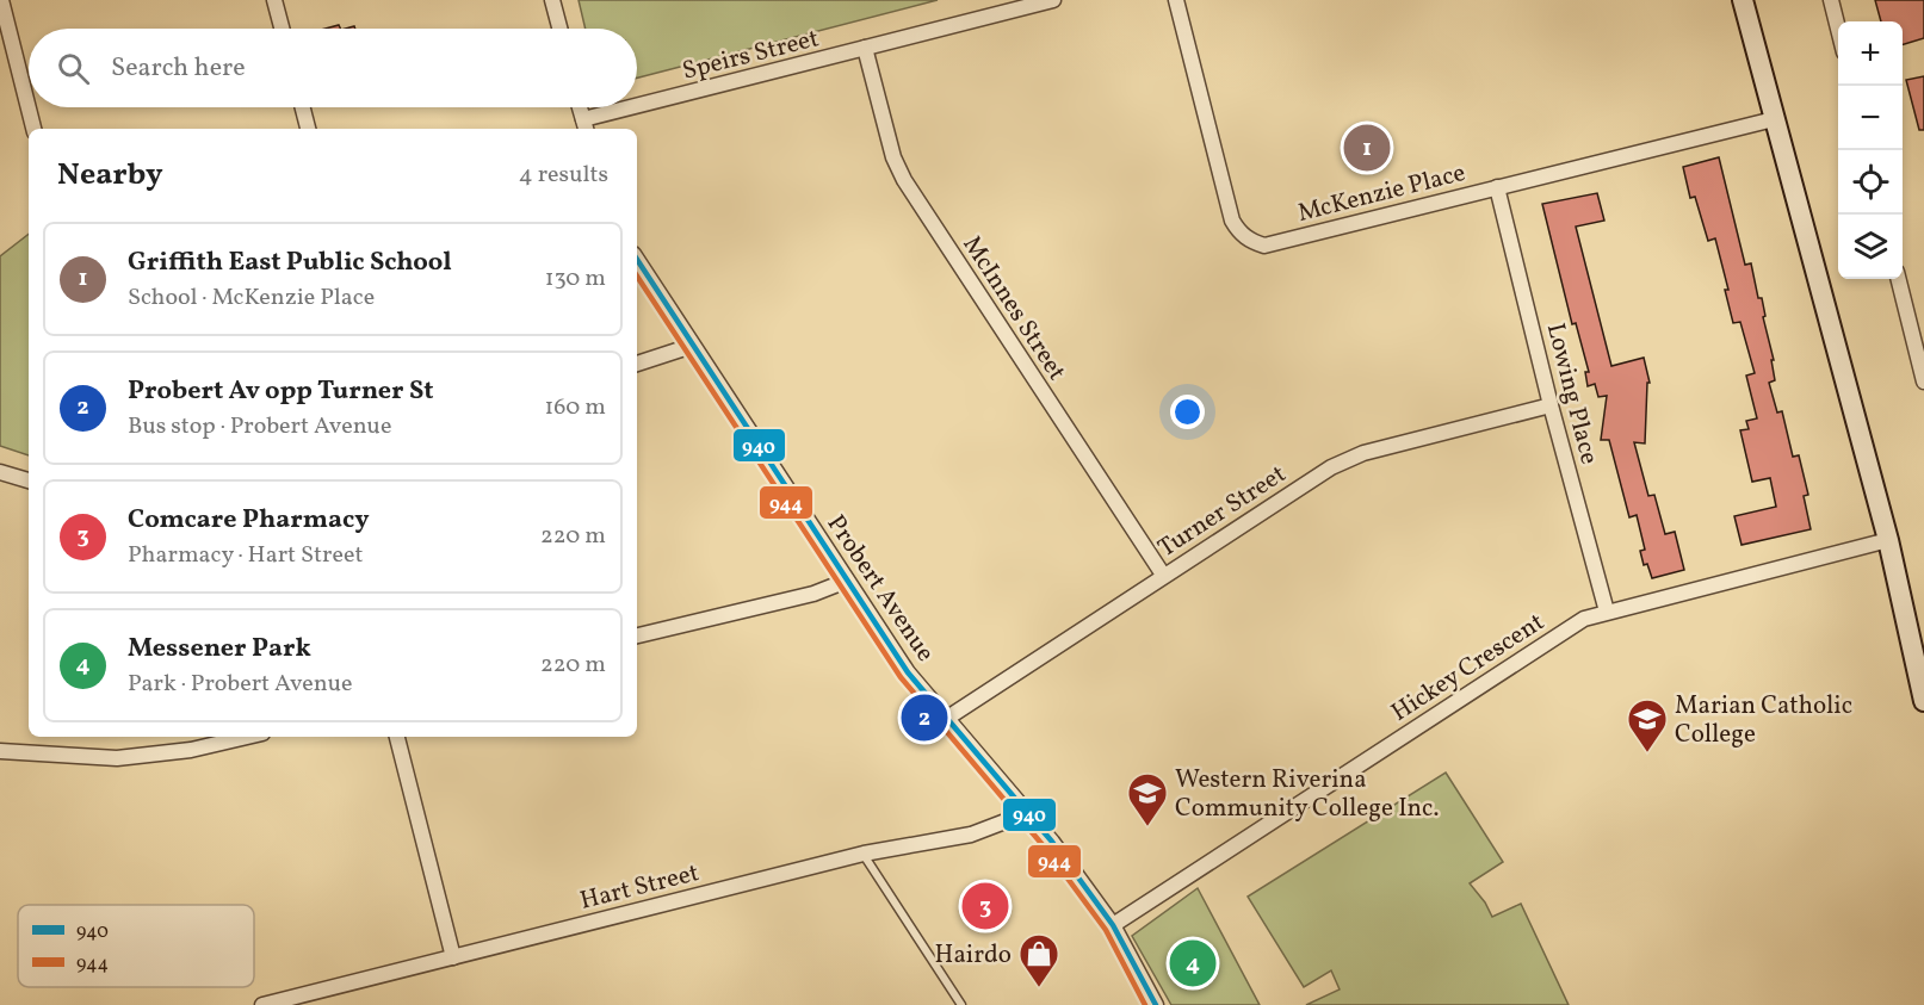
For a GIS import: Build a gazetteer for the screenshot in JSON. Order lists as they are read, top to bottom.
{
  "streets": {
    "street": [
      "Speirs Street",
      "McKenzie Place",
      "McInnes Street",
      "Lowing Place",
      "Turner Street",
      "Probert Avenue",
      "Hickey Crescent",
      "Hart Street"
    ]
  },
  "crossings": [
    ["Speirs Street", "McInnes Street"],
    ["McKenzie Place", "Lowing Place"],
    ["McInnes Street", "Turner Street"],
    ["Lowing Place", "Turner Street"],
    ["Lowing Place", "Hickey Crescent"],
    ["Turner Street", "Probert Avenue"],
    ["Probert Avenue", "Hickey Crescent"],
    ["Probert Avenue", "Hart Street"]
  ],
  "places": {
    "school or university": ["Marian Catholic College", "Western Riverina Community College Inc."],
    "shop": ["Hairdo"]
  },
  "lines": ["transit line 940", "transit line 944"],
  "legend": ["940", "944"],
  "page": {
    "map_buttons": ["+", "−"],
    "search": "Search here",
    "pins": [
      "1",
      "2",
      "3",
      "4"
    ],
    "heading": ["Nearby", "4 results"],
    "list": [
      {
        "mark": "1",
        "name": "Griffith East Public School",
        "note": "School · McKenzie Place",
        "value": "130 m"
      },
      {
        "mark": "2",
        "name": "Probert Av opp Turner St",
        "note": "Bus stop · Probert Avenue",
        "value": "160 m"
      },
      {
        "mark": "3",
        "name": "Comcare Pharmacy",
        "note": "Pharmacy · Hart Street",
        "value": "220 m"
      },
      {
        "mark": "4",
        "name": "Messener Park",
        "note": "Park · Probert Avenue",
        "value": "220 m"
      }
    ]
  }
}
